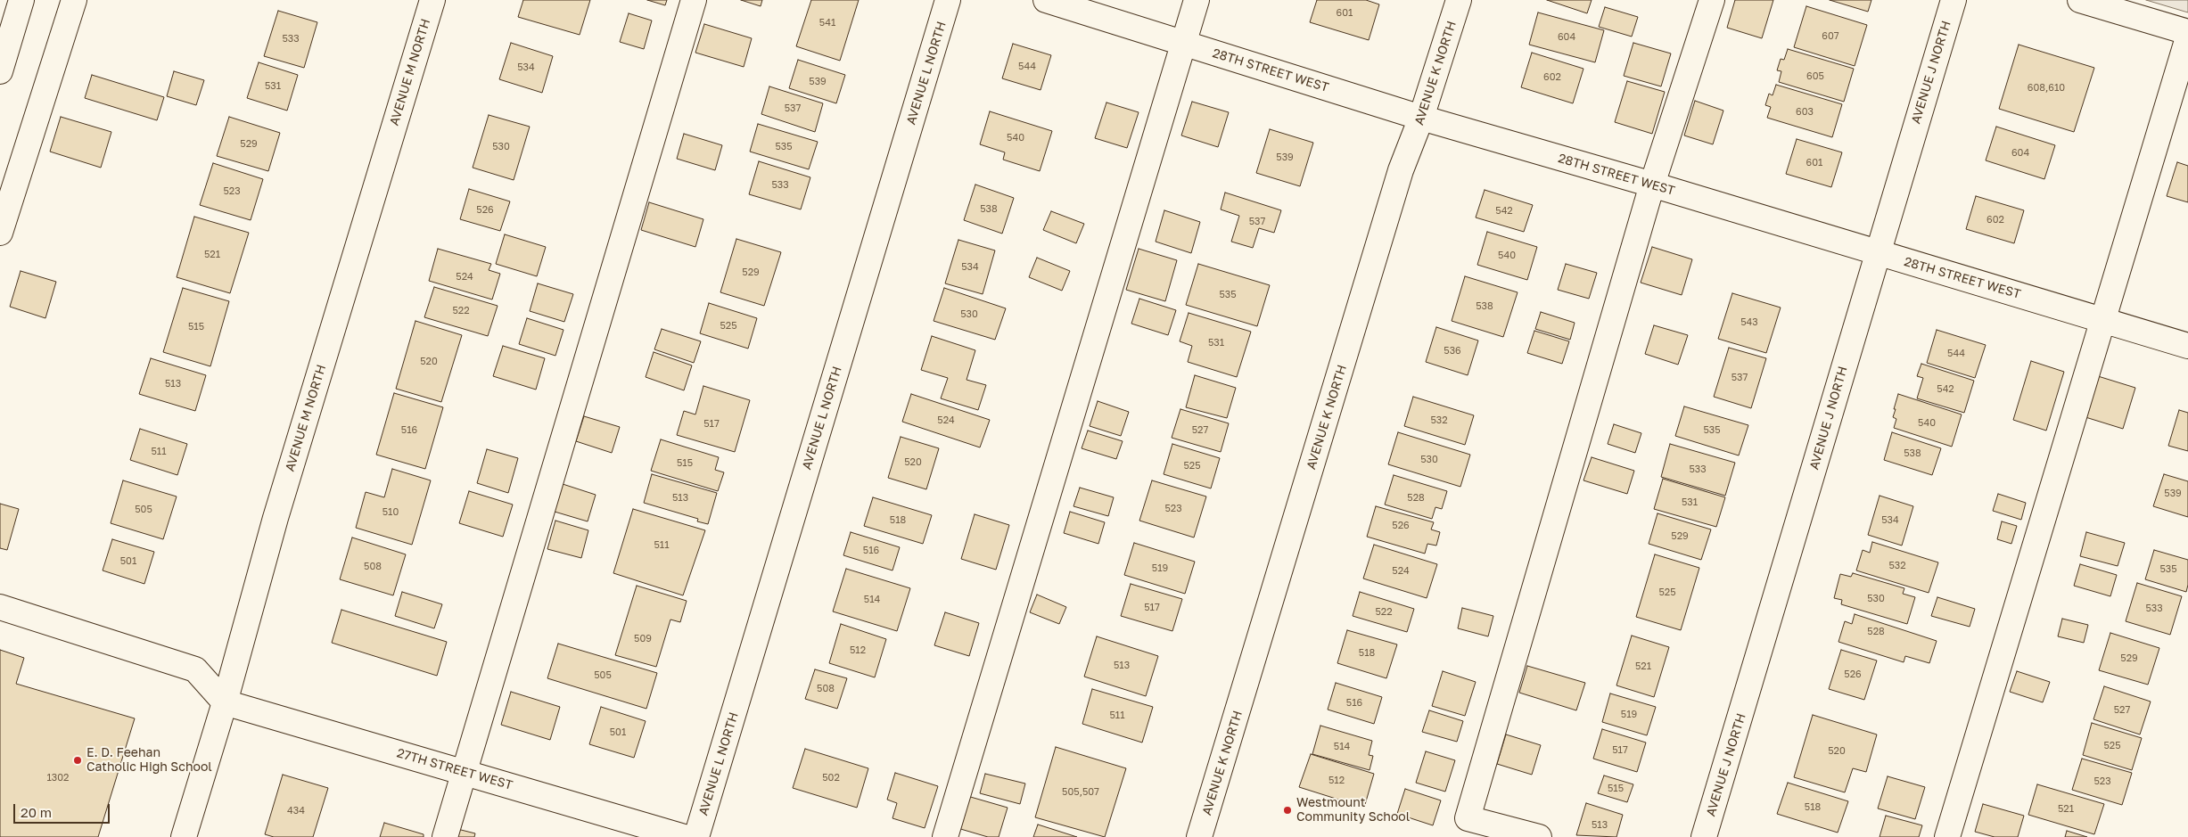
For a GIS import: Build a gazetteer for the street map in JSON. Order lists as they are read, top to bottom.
{
  "streets": {
    "street": [
      "28TH STREET WEST",
      "AVENUE M NORTH",
      "AVENUE J NORTH",
      "AVENUE L NORTH",
      "AVENUE K NORTH",
      "27TH STREET WEST"
    ]
  },
  "crossings": [
    ["28TH STREET WEST", "AVENUE J NORTH"],
    ["28TH STREET WEST", "AVENUE K NORTH"],
    ["AVENUE M NORTH", "27TH STREET WEST"]
  ],
  "places": ["E. D. Feehan Catholic High School", "Westmount Community School"],
  "house_numbers": [
    "601",
    "541",
    "607",
    "604",
    "533",
    "544",
    "534",
    "605",
    "602",
    "539",
    "531",
    "608,610",
    "537",
    "603",
    "540",
    "529",
    "530",
    "535",
    "604",
    "539",
    "601",
    "533",
    "523",
    "538",
    "526",
    "542",
    "602",
    "537",
    "521",
    "540",
    "534",
    "529",
    "524",
    "535",
    "538",
    "522",
    "530",
    "543",
    "525",
    "515",
    "531",
    "536",
    "544",
    "520",
    "537",
    "513",
    "542",
    "524",
    "532",
    "540",
    "517",
    "516",
    "527",
    "535",
    "511",
    "538",
    "530",
    "520",
    "515",
    "525",
    "533",
    "539",
    "513",
    "528",
    "531",
    "523",
    "505",
    "510",
    "518",
    "534",
    "526",
    "529",
    "511",
    "516",
    "501",
    "532",
    "508",
    "519",
    "535",
    "524",
    "525",
    "530",
    "514",
    "517",
    "533",
    "522",
    "528",
    "509",
    "512",
    "518",
    "529",
    "513",
    "521",
    "526",
    "505",
    "508",
    "516",
    "527",
    "519",
    "511",
    "501",
    "525",
    "514",
    "517",
    "520",
    "1302",
    "502",
    "512",
    "523",
    "515",
    "505,507",
    "518",
    "521",
    "434",
    "513"
  ],
  "scale_bar": "20 m"
}
